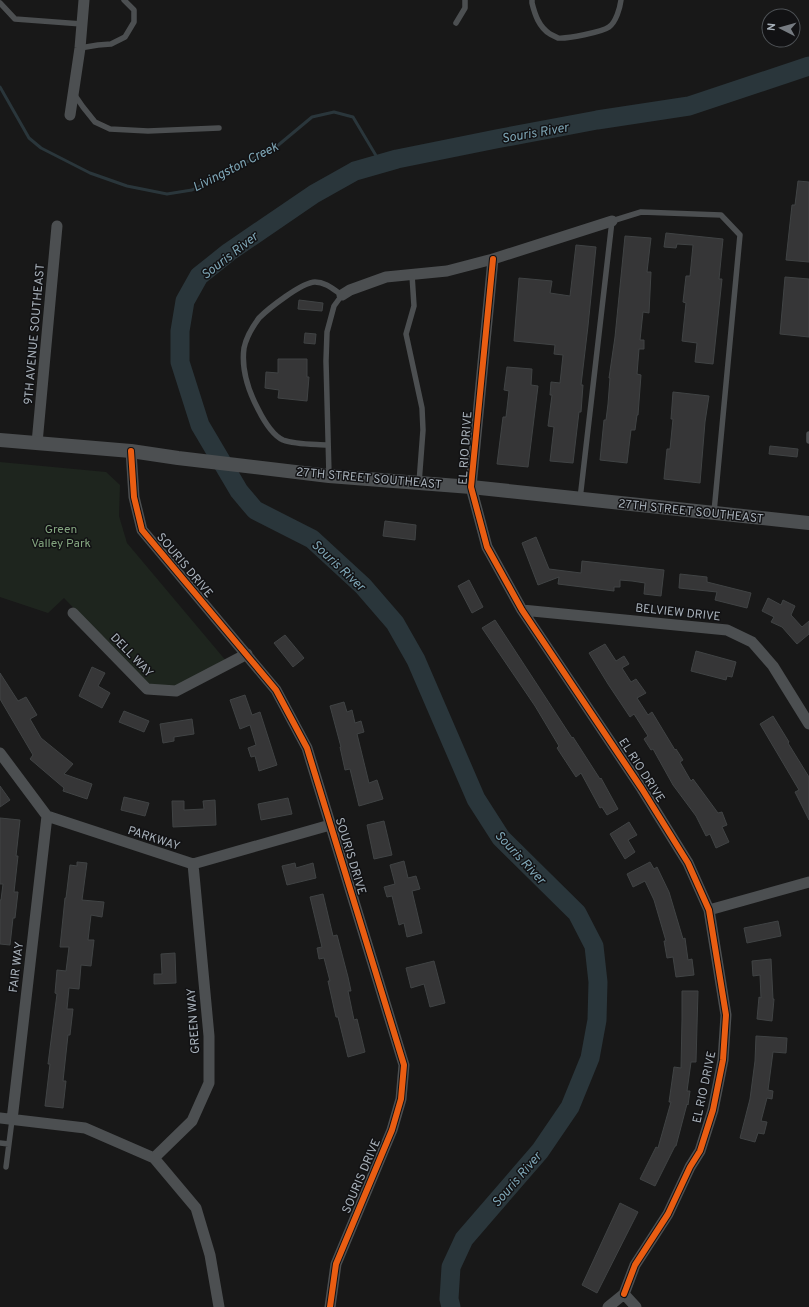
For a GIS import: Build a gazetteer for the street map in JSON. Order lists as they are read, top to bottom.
{
  "streets": {
    "street": [
      "9TH AVENUE SOUTHEAST",
      "EL RIO DRIVE",
      "27TH STREET SOUTHEAST",
      "SOURIS DRIVE",
      "BELVIEW DRIVE",
      "DELL WAY",
      "PARKWAY",
      "FAIR WAY",
      "GREEN WAY"
    ]
  },
  "crossings": [
    ["9TH AVENUE SOUTHEAST", "27TH STREET SOUTHEAST"],
    ["EL RIO DRIVE", "27TH STREET SOUTHEAST"],
    ["EL RIO DRIVE", "BELVIEW DRIVE"],
    ["27TH STREET SOUTHEAST", "SOURIS DRIVE"],
    ["SOURIS DRIVE", "DELL WAY"],
    ["PARKWAY", "FAIR WAY"],
    ["PARKWAY", "GREEN WAY"]
  ],
  "water": ["Souris River", "Livingston Creek"],
  "parks": ["Green Valley Park"],
  "north": "left"
}
